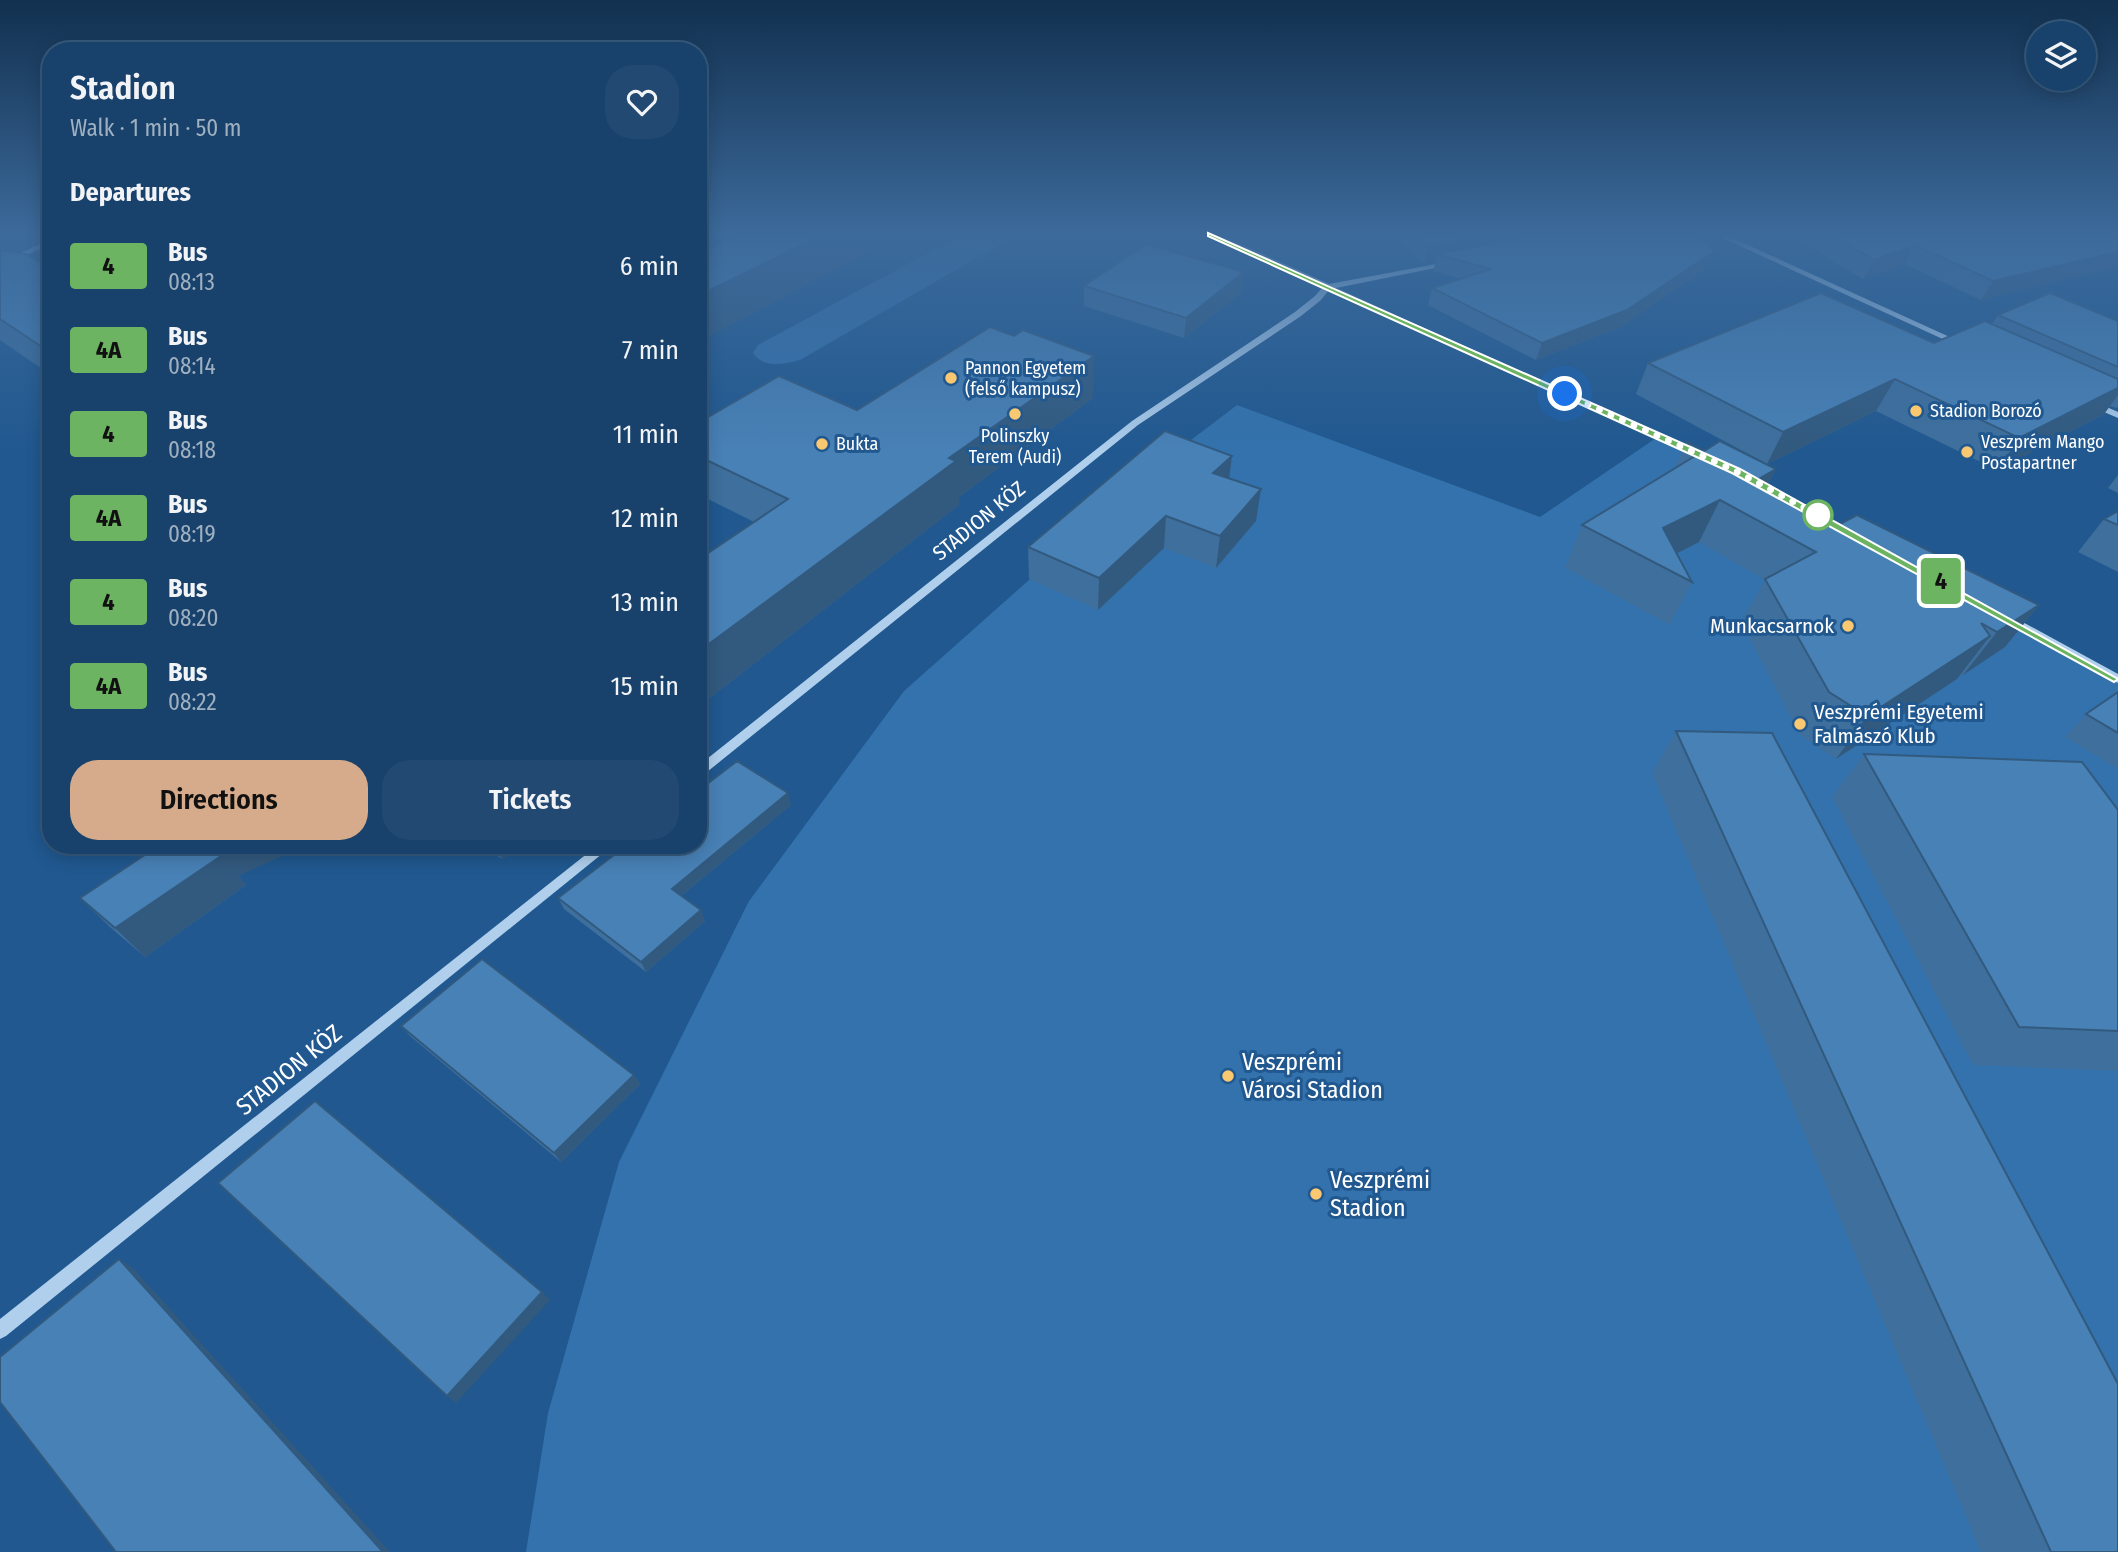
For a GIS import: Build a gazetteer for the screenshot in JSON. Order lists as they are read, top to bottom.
{
  "streets": {
    "street": ["STADION KÖZ"]
  },
  "places": [
    "Pannon Egyetem (felső kampusz)",
    "Stadion Borozó",
    "Polinszky Terem (Audi)",
    "Bukta",
    "Veszprém Mango Postapartner",
    "Munkacsarnok",
    "Veszprémi Egyetemi Falmászó Klub",
    "Veszprémi Városi Stadion",
    "Veszprémi Stadion"
  ],
  "lines": ["bus line 4"],
  "page": {
    "on_map": "4",
    "heading": [
      ["Stadion", "Walk · 1 min · 50 m"],
      "Departures"
    ],
    "list": [
      {
        "mark": "4",
        "name": "Bus",
        "note": "08:13",
        "value": "6 min"
      },
      {
        "mark": "4A",
        "name": "Bus",
        "note": "08:14",
        "value": "7 min"
      },
      {
        "mark": "4",
        "name": "Bus",
        "note": "08:18",
        "value": "11 min"
      },
      {
        "mark": "4A",
        "name": "Bus",
        "note": "08:19",
        "value": "12 min"
      },
      {
        "mark": "4",
        "name": "Bus",
        "note": "08:20",
        "value": "13 min"
      },
      {
        "mark": "4A",
        "name": "Bus",
        "note": "08:22",
        "value": "15 min"
      }
    ],
    "buttons": ["Directions", "Tickets"]
  }
}
